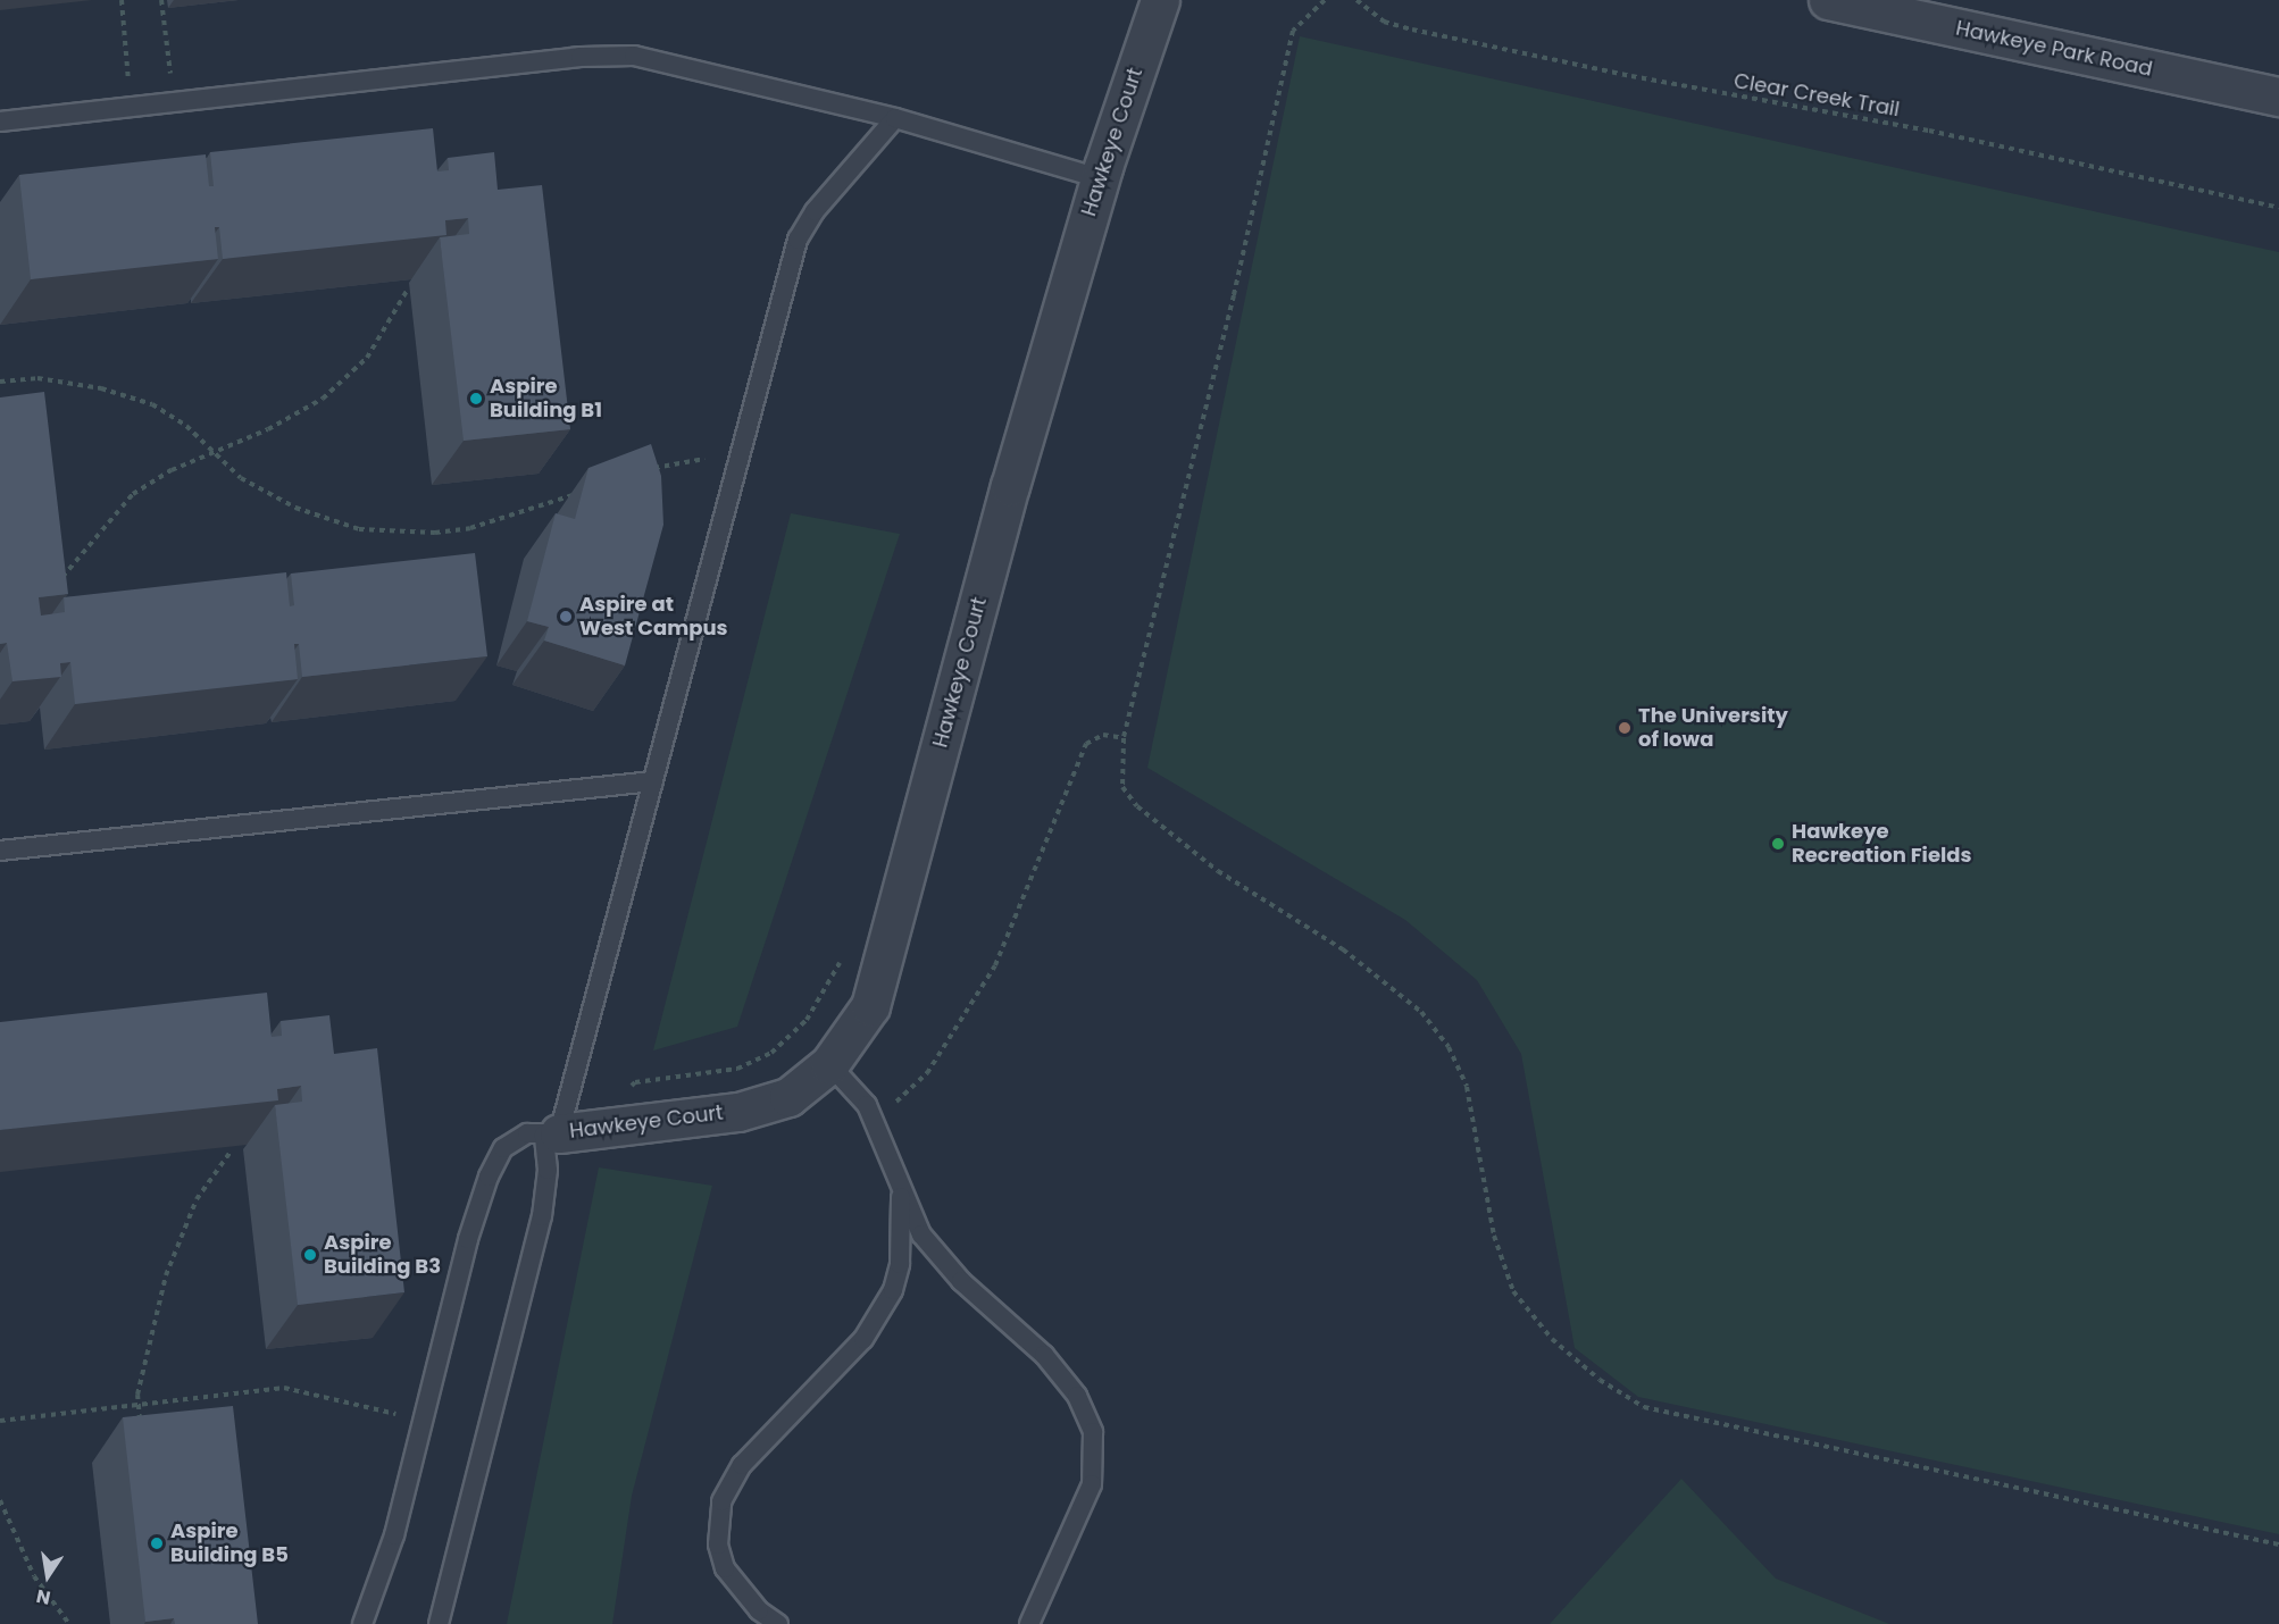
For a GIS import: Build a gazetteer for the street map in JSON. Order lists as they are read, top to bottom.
{
  "streets": {
    "street": ["Hawkeye Park Road", "Hawkeye Court"],
    "path": ["Clear Creek Trail"]
  },
  "places": [
    "Aspire Building B1",
    "Aspire at West Campus",
    "The University of Iowa",
    "Hawkeye Recreation Fields",
    "Aspire Building B3",
    "Aspire Building B5"
  ],
  "north": "bottom"
}
